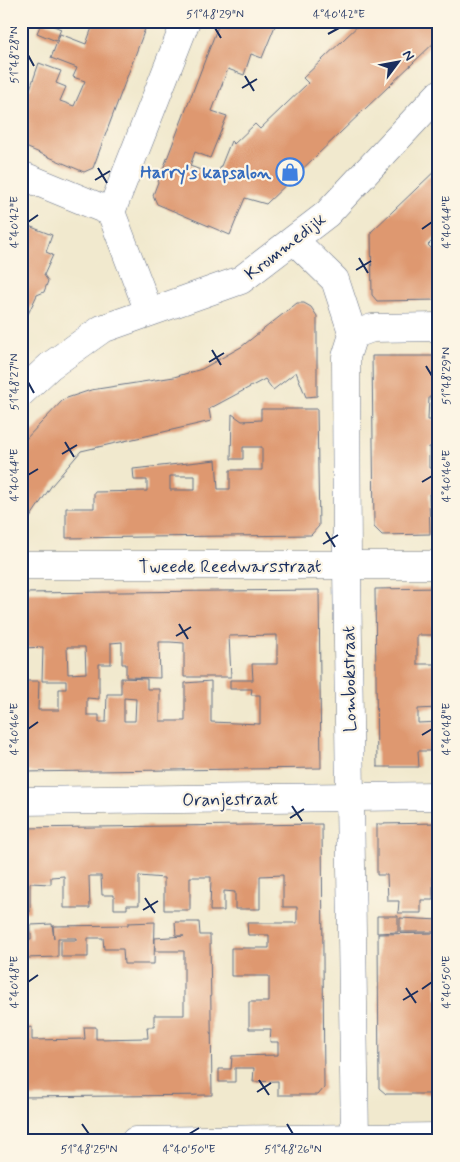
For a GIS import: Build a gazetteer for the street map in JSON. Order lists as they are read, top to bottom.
{
  "streets": {
    "street": [
      "Krommedijk",
      "Tweede Reedwarsstraat",
      "Lombokstraat",
      "Oranjestraat"
    ]
  },
  "crossings": [
    ["Tweede Reedwarsstraat", "Lombokstraat"],
    ["Lombokstraat", "Oranjestraat"]
  ],
  "places": {
    "shop": ["Harry's kapsalon"]
  },
  "north": "top right",
  "coordinates": [
    "51°48'29\"N",
    "4°40'42\"E",
    "51°48'28\"N",
    "4°40'44\"E",
    "51°48'27\"N",
    "4°40'46\"E",
    "4°40'48\"E",
    "4°40'50\"E",
    "51°48'25\"N",
    "51°48'26\"N"
  ]
}
